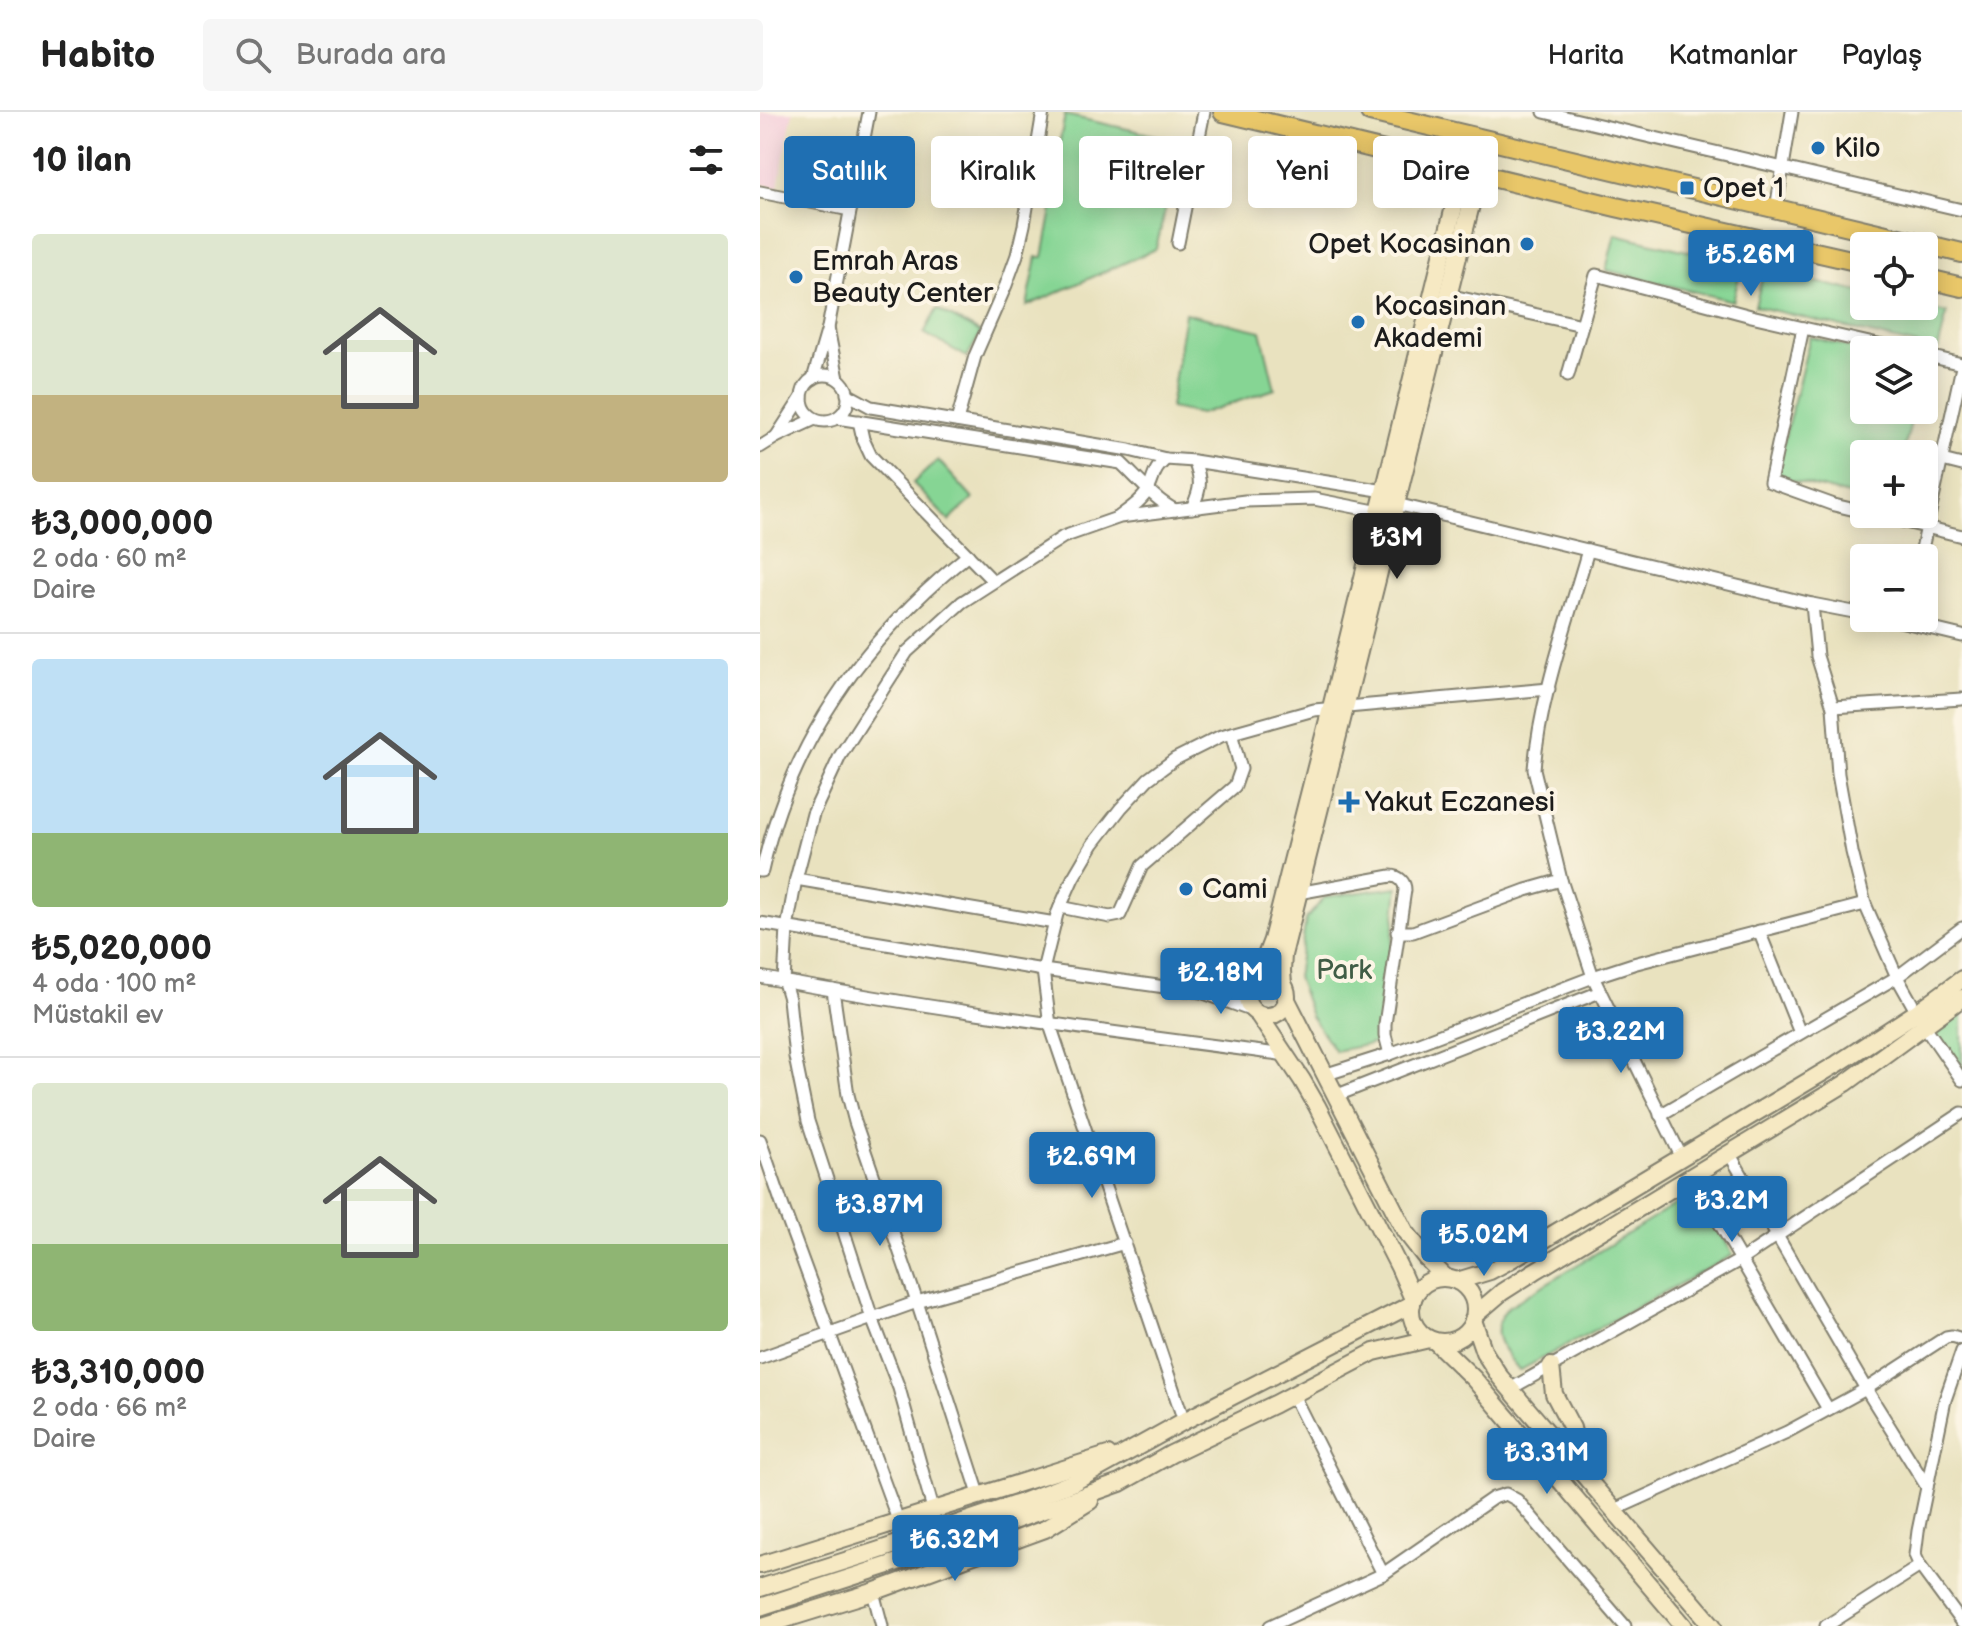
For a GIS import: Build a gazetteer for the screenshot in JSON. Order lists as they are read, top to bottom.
{
  "parks": ["Park"],
  "places": {
    "other": [
      "Kilo",
      "Opet Kocasinan",
      "Emrah Aras Beauty Center",
      "Kocasinan Akademi",
      "Cami"
    ],
    "transit": ["Opet 1"],
    "health": ["Yakut Eczanesi"]
  },
  "page": {
    "header": "Habito",
    "search": "Burada ara",
    "nav": ["Harita", "Katmanlar", "Paylaş"],
    "heading": "10 ilan",
    "chip": [
      "Satılık",
      "Kiralık",
      "Filtreler",
      "Yeni",
      "Daire"
    ],
    "list": [
      {
        "name": "₺3,000,000",
        "note": "2 oda · 60 m² · Daire"
      },
      {
        "name": "₺5,020,000",
        "note": "4 oda · 100 m² · Müstakil ev"
      },
      {
        "name": "₺3,310,000",
        "note": "2 oda · 66 m² · Daire"
      }
    ],
    "price": [
      "₺5.26M",
      "₺3M",
      "₺2.18M",
      "₺3.22M",
      "₺2.69M",
      "₺3.2M",
      "₺3.87M",
      "₺5.02M",
      "₺3.31M",
      "₺6.32M"
    ],
    "map_buttons": ["+", "−"]
  }
}
